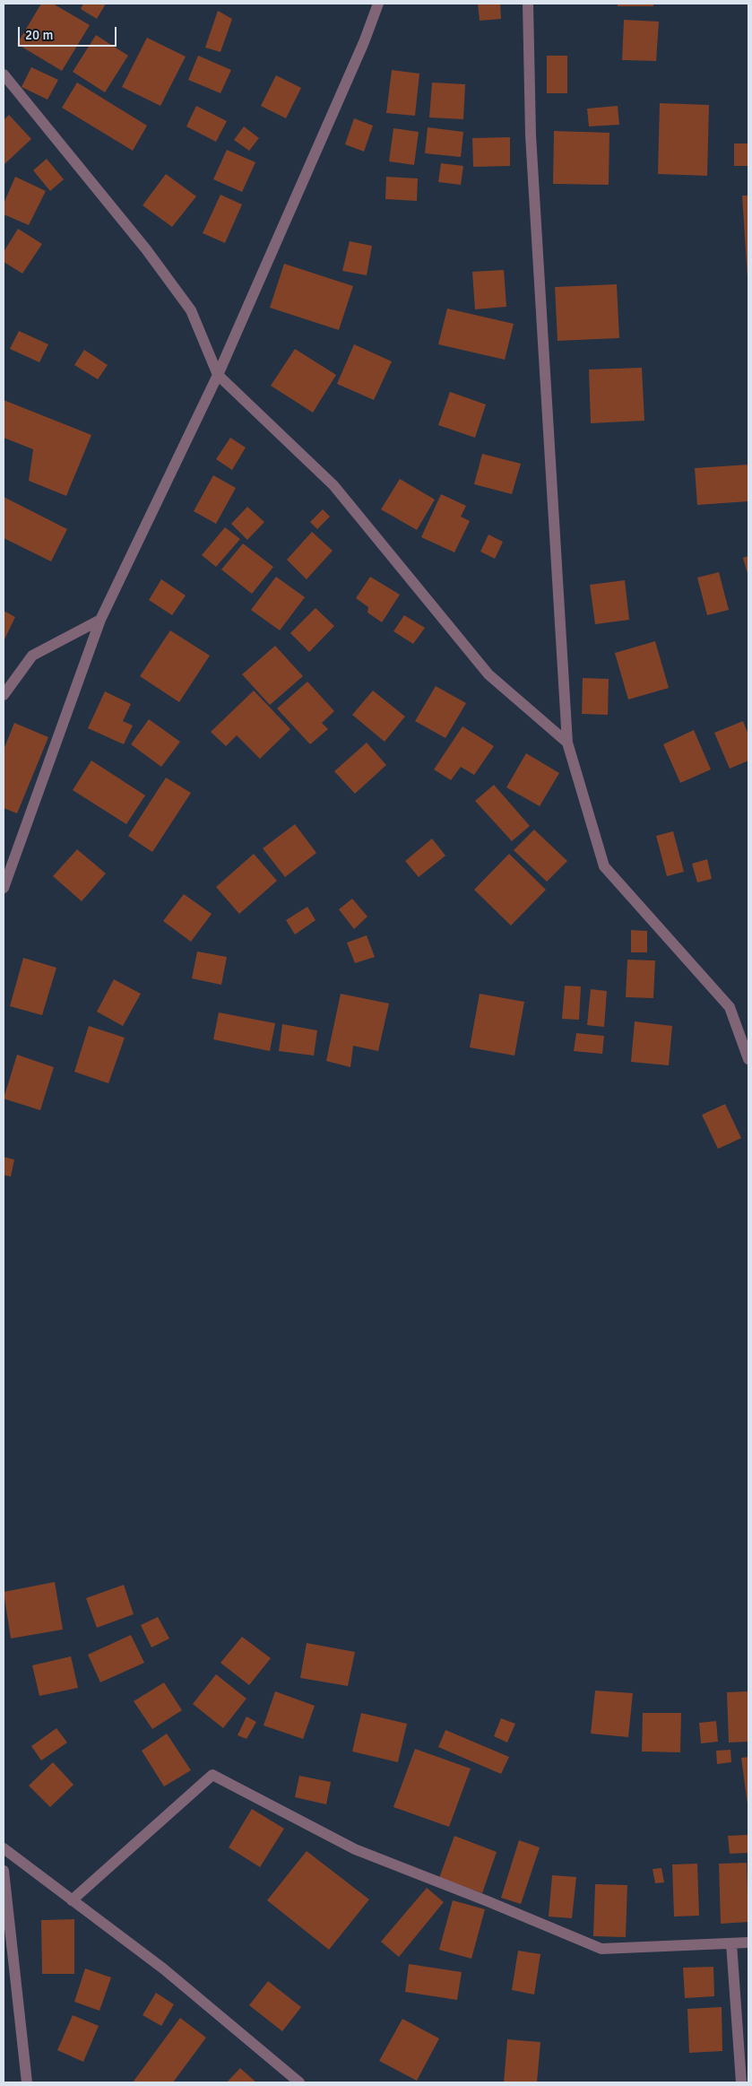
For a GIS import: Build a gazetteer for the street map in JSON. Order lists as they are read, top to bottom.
{
  "scale_bar": "20 m"
}
